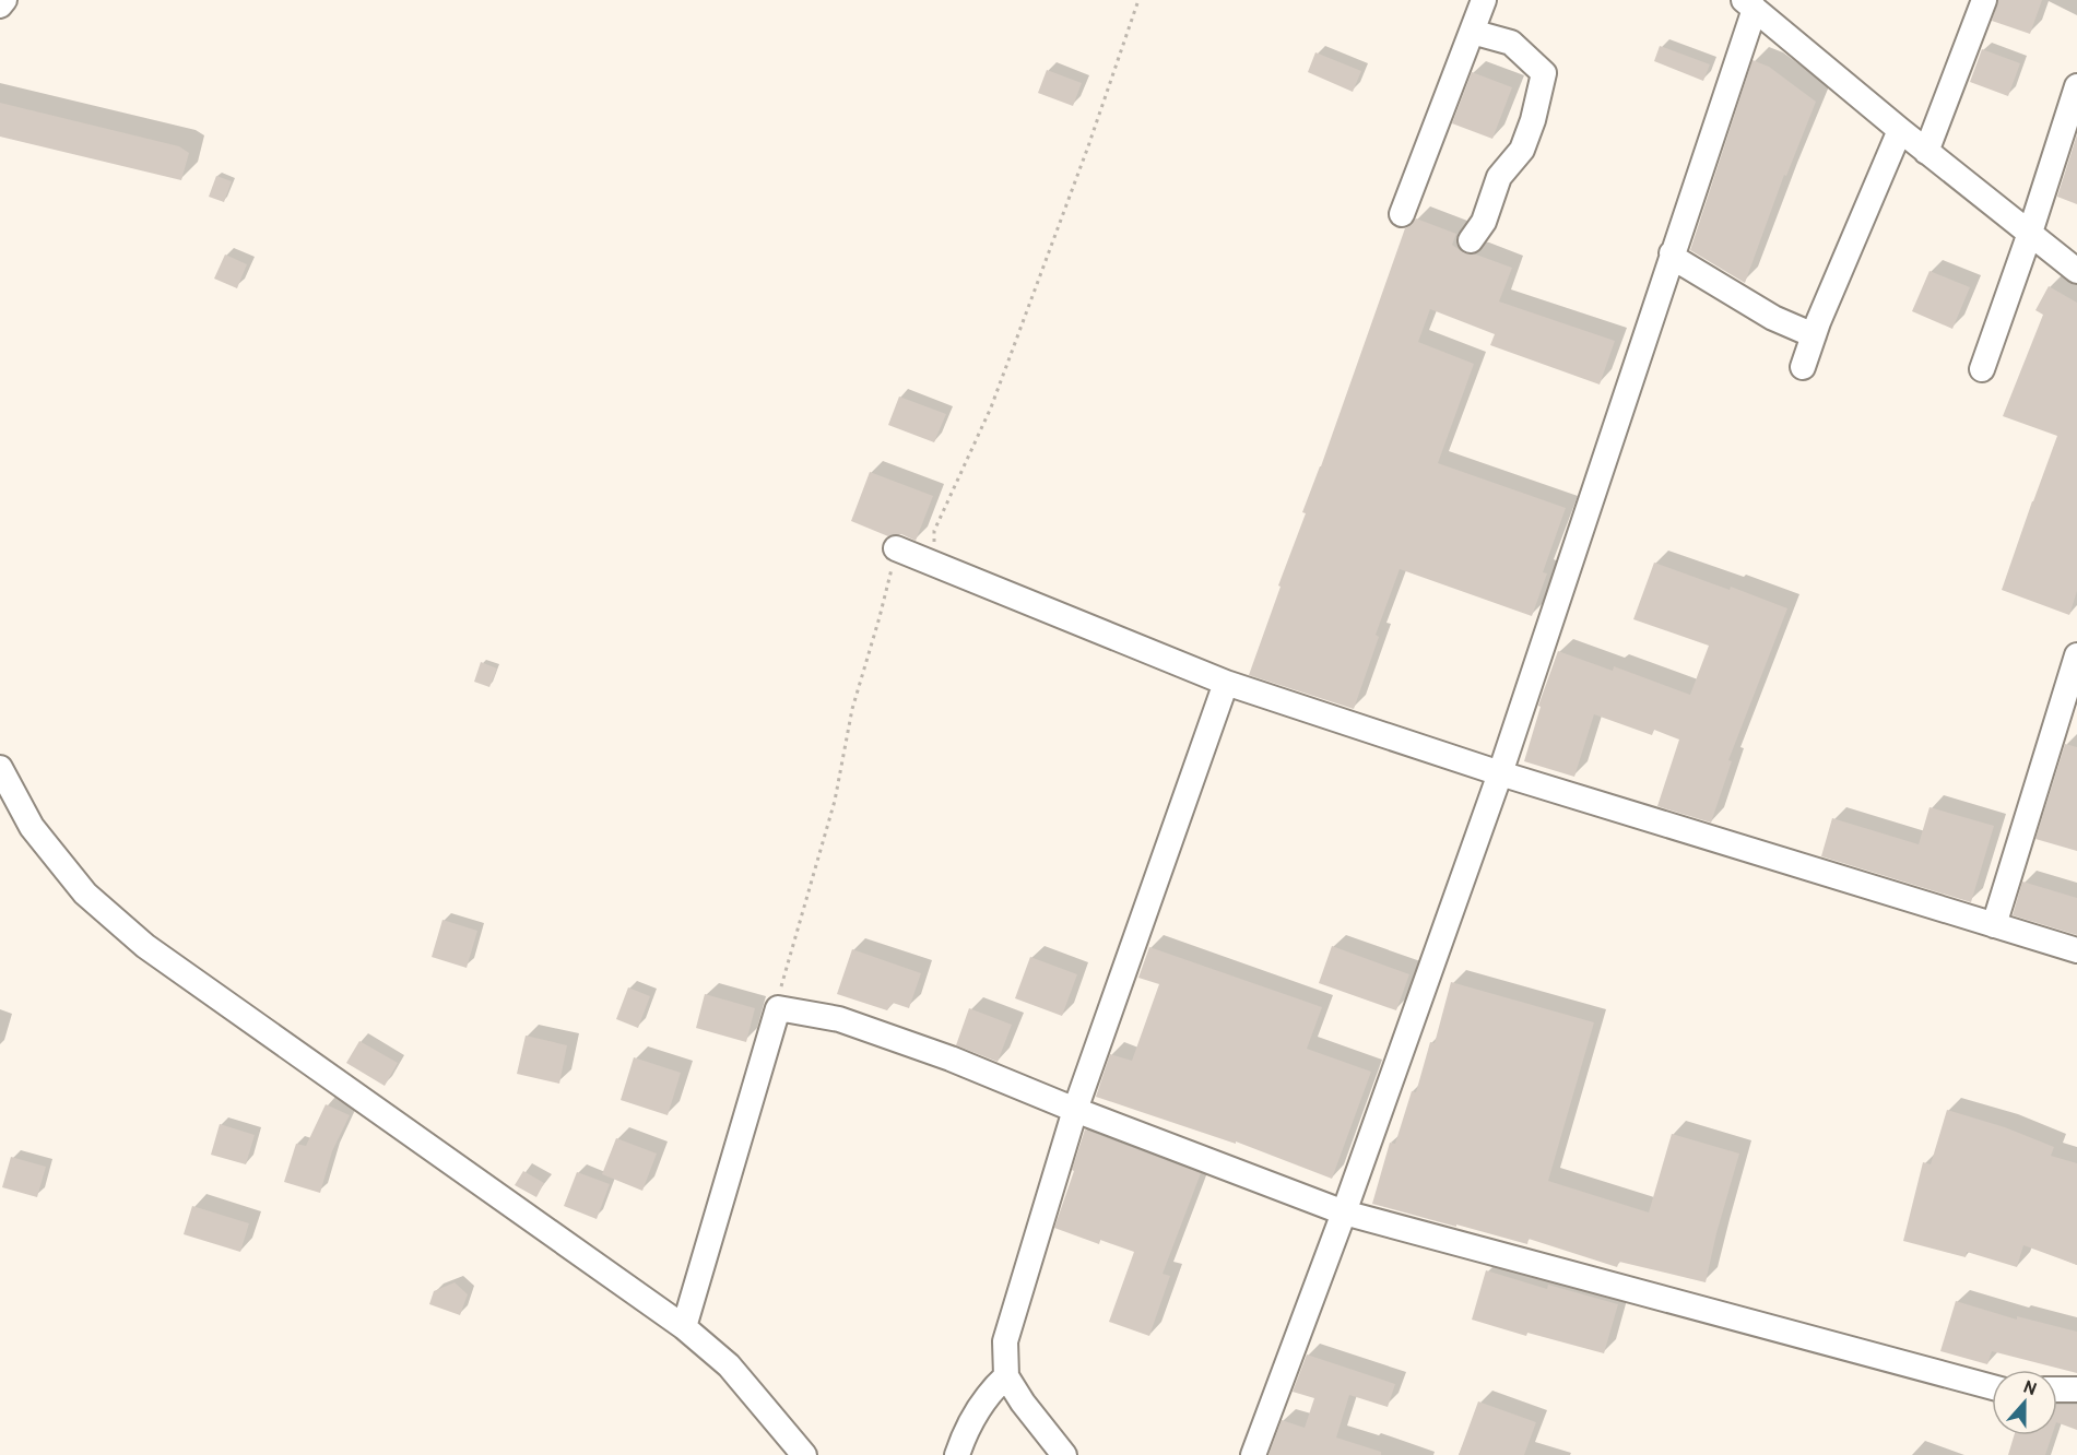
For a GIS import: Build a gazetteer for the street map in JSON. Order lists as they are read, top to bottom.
{
  "north": "top"
}
